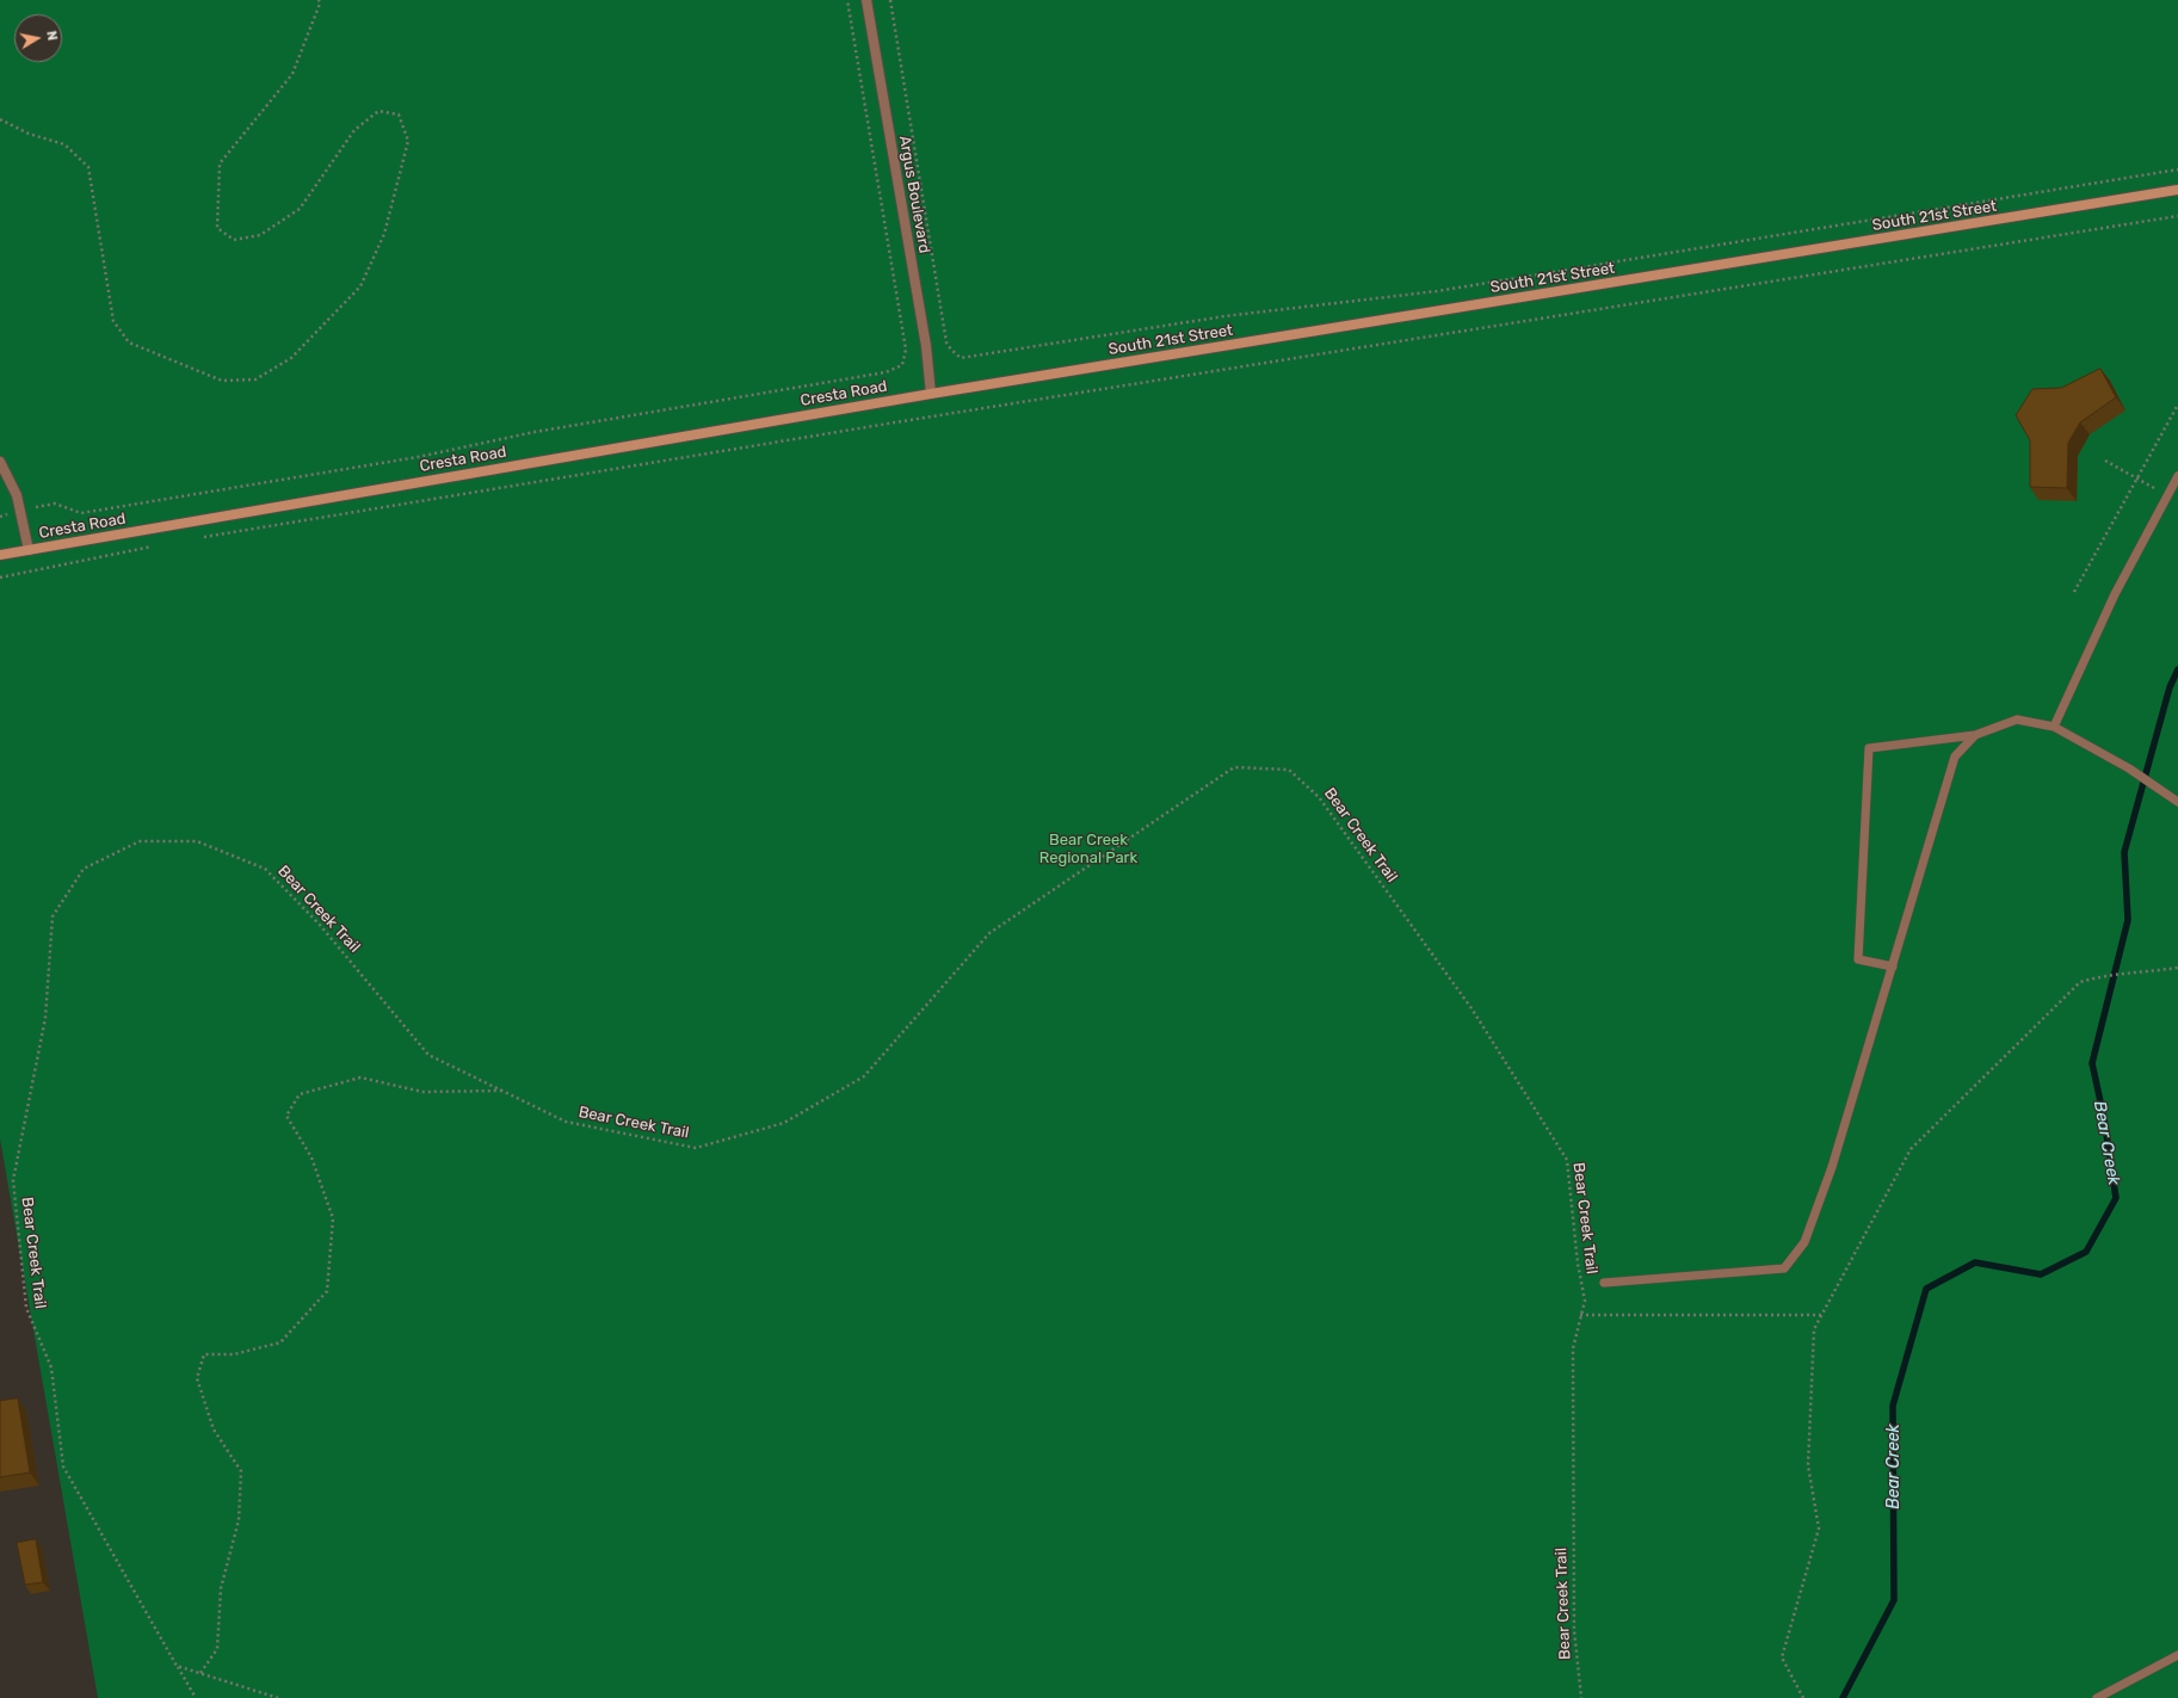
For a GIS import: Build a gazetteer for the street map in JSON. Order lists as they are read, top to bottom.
{
  "streets": {
    "main road": ["South 21st Street", "Cresta Road"],
    "street": ["Argus Boulevard"],
    "path": ["Bear Creek Trail"]
  },
  "crossings": [
    ["Argus Boulevard", "South 21st Street"],
    ["Argus Boulevard", "Cresta Road"],
    ["South 21st Street", "Cresta Road"]
  ],
  "water": ["Bear Creek"],
  "parks": ["Bear Creek Regional Park"],
  "north": "right"
}
